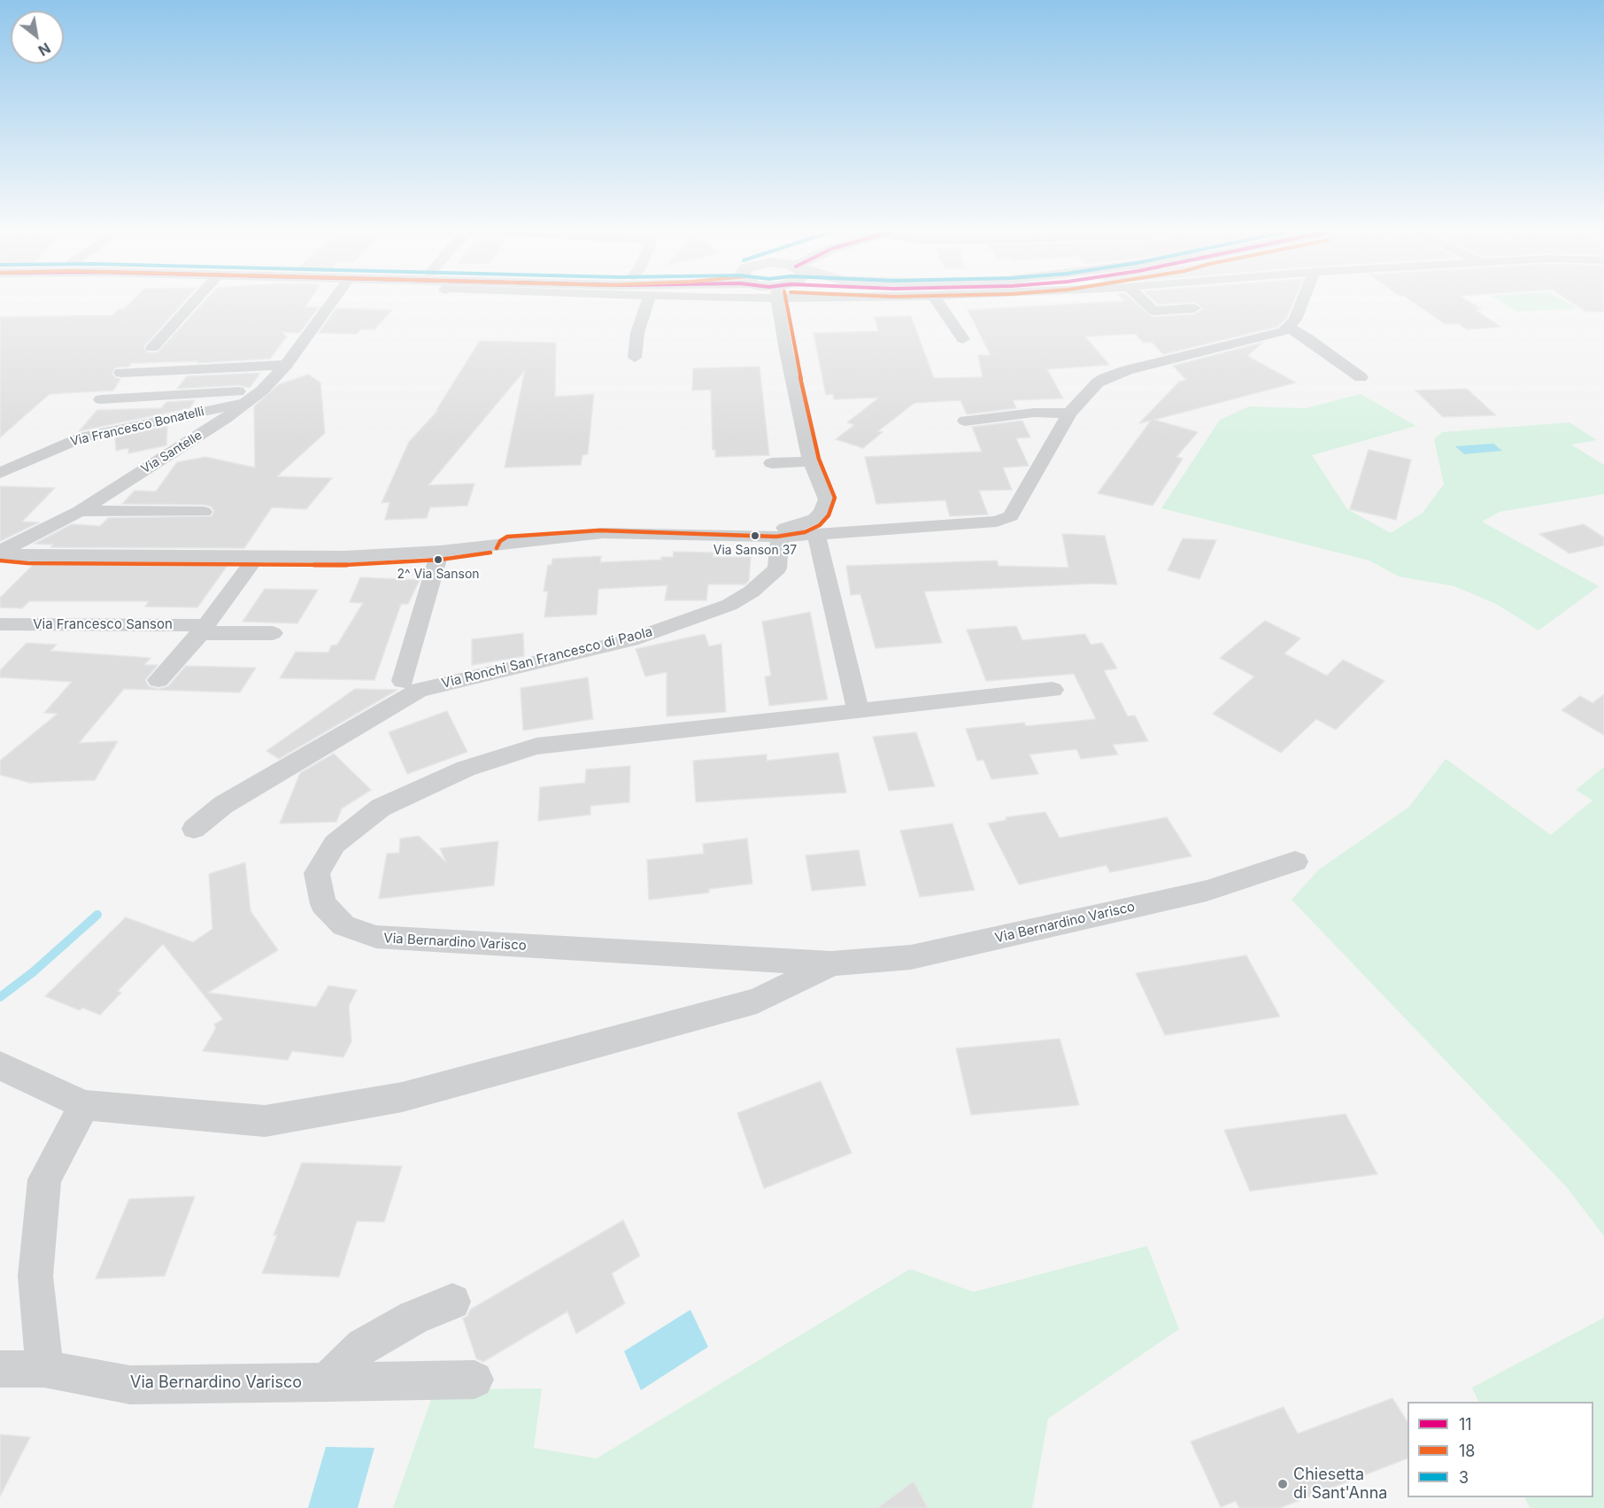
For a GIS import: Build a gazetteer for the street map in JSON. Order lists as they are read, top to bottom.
{
  "streets": {
    "street": [
      "Via Francesco Bonatelli",
      "Via Santelle",
      "Via Francesco Sanson",
      "Via Ronchi San Francesco di Paola",
      "Via Bernardino Varisco"
    ]
  },
  "crossings": [
    ["Via Francesco Bonatelli", "Via Santelle"]
  ],
  "places": ["Via Sanson 37", "2^ Via Sanson", "Chiesetta di Sant'Anna"],
  "lines": ["transit line 18"],
  "legend": ["11", "18", "3"],
  "north": "bottom right"
}
